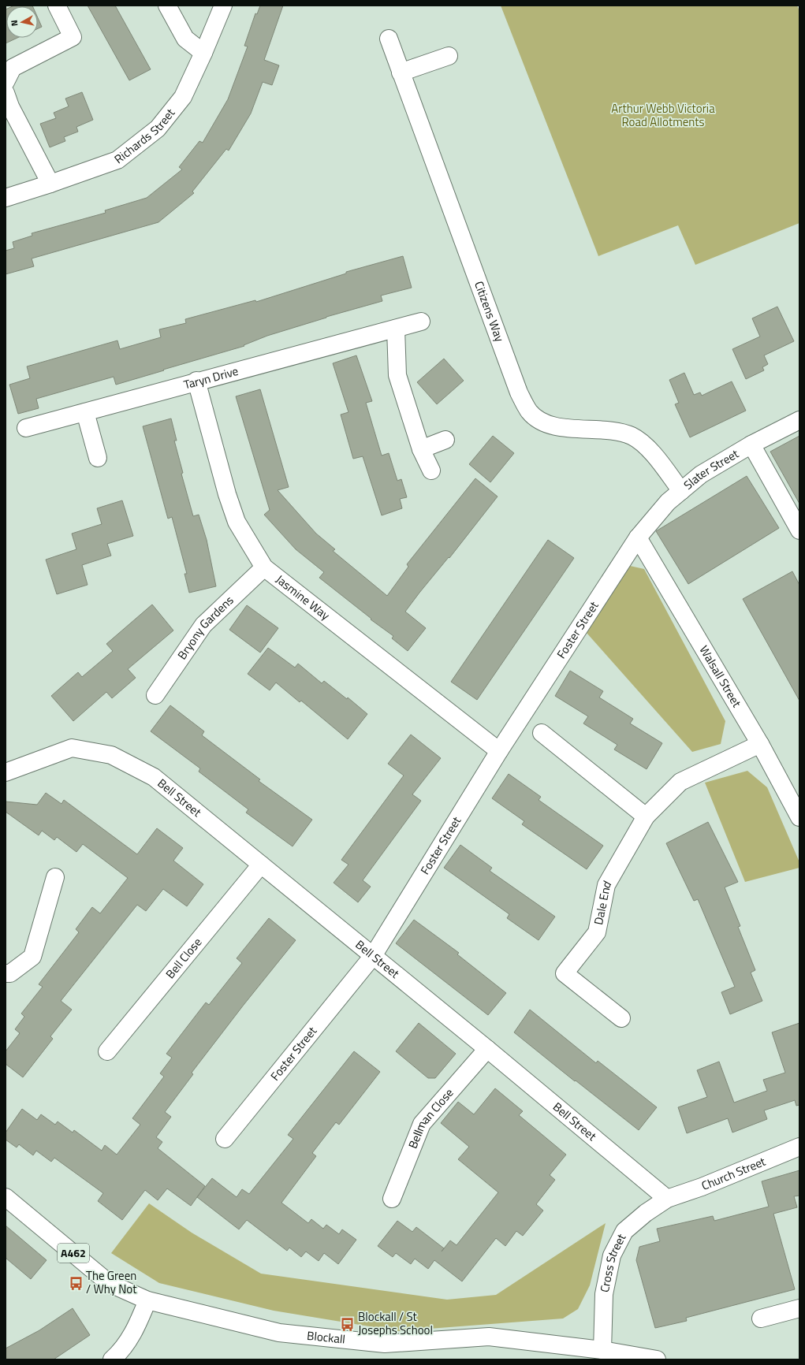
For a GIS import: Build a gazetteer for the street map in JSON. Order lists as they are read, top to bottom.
{
  "streets": {
    "street": [
      "Richards Street",
      "Citizens Way",
      "Taryn Drive",
      "Slater Street",
      "Jasmine Way",
      "Bryony Gardens",
      "Foster Street",
      "Walsall Street",
      "Bell Street",
      "Dale End",
      "Bell Close",
      "Bellman Close",
      "Church Street",
      "A462",
      "Cross Street",
      "Blockall"
    ]
  },
  "crossings": [
    ["Citizens Way", "Slater Street"],
    ["Taryn Drive", "Jasmine Way"],
    ["Slater Street", "Foster Street"],
    ["Slater Street", "Walsall Street"],
    ["Jasmine Way", "Bryony Gardens"],
    ["Jasmine Way", "Foster Street"],
    ["Foster Street", "Walsall Street"],
    ["Foster Street", "Bell Street"],
    ["Walsall Street", "Dale End"],
    ["Bell Street", "Bell Close"],
    ["Bell Street", "Bellman Close"],
    ["Bell Street", "Church Street"],
    ["Bell Street", "Cross Street"],
    ["Church Street", "Cross Street"],
    ["A462", "Cross Street"],
    ["A462", "Blockall"],
    ["Cross Street", "Blockall"]
  ],
  "parks": ["Arthur Webb Victoria Road Allotments"],
  "places": {
    "bus stop": ["The Green / Why Not", "Blockall / St Josephs School"]
  },
  "north": "left"
}
